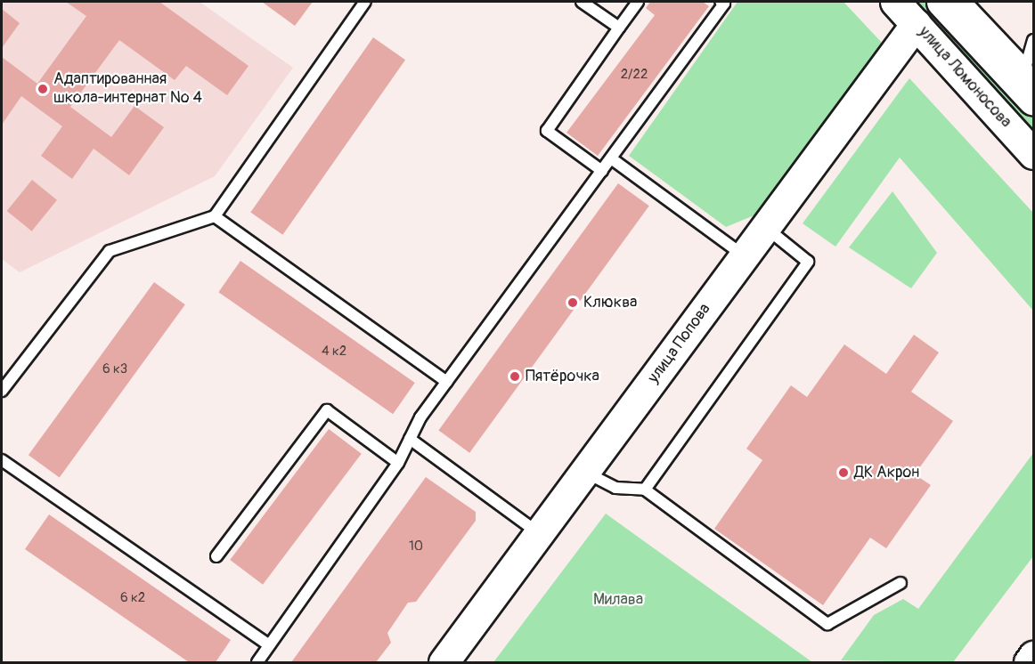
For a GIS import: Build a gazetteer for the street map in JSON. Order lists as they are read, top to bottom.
{
  "streets": {
    "street": ["улица Ломоносова", "улица Попова"]
  },
  "crossings": [
    ["улица Ломоносова", "улица Попова"]
  ],
  "parks": ["Милава"],
  "places": [
    "Адаптированная школа-интернат № 4",
    "Клюква",
    "Пятёрочка",
    "ДК Акрон"
  ],
  "house_numbers": [
    "2/22",
    "4 к2",
    "6 к3",
    "10",
    "6 к2"
  ]
}
